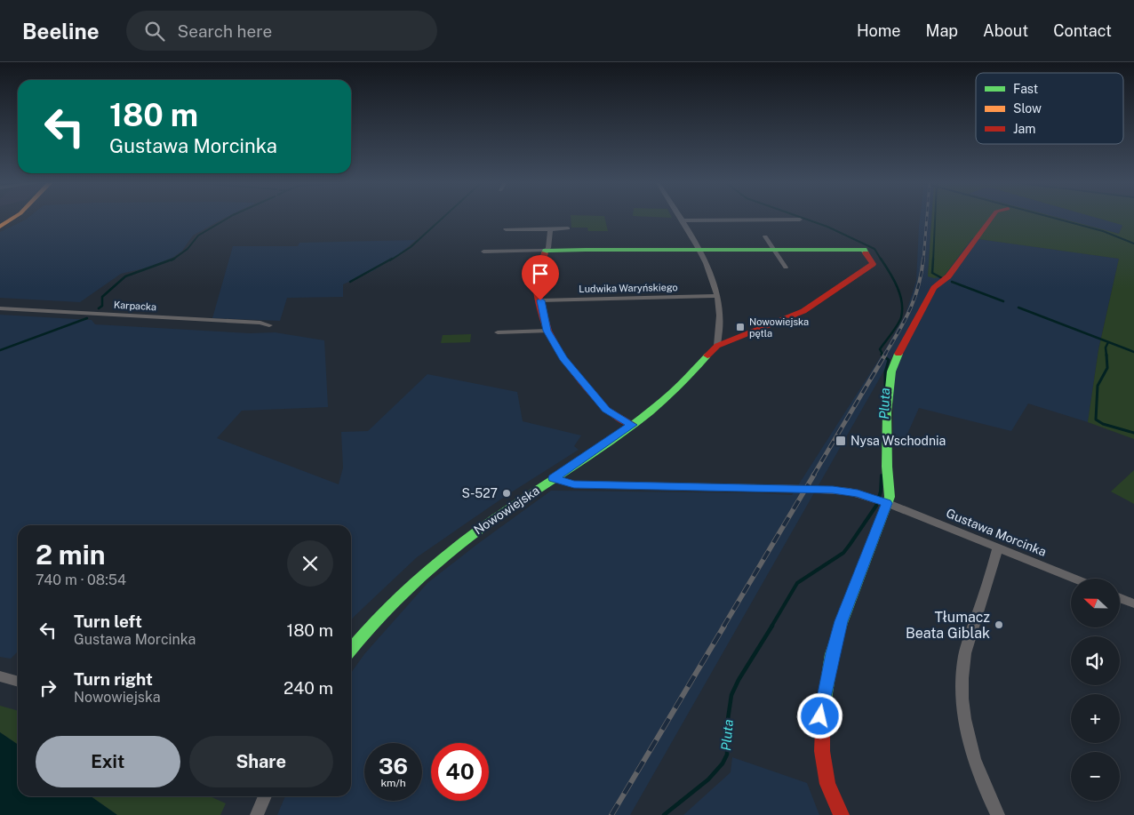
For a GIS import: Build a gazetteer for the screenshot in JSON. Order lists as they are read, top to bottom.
{
  "streets": {
    "street": [
      "Ludwika Waryńskiego",
      "Karpacka",
      "Nowowiejska",
      "Gustawa Morcinka"
    ]
  },
  "crossings": [
    ["Nowowiejska", "Gustawa Morcinka"]
  ],
  "water": ["Pluta"],
  "places": {
    "transit": ["Nowowiejska pętla", "Nysa Wschodnia"],
    "other": ["S-527", "Tłumacz Beata Giblak"]
  },
  "legend": ["Fast", "Slow", "Jam"],
  "north": "left",
  "page": {
    "header": "Beeline",
    "search": "Search here",
    "nav": [
      "Home",
      "Map",
      "About",
      "Contact"
    ],
    "turn": ["180 m", "Gustawa Morcinka"],
    "heading": ["2 min", "740 m · 08:54"],
    "map_buttons": ["+", "−"],
    "list": [
      {
        "name": "Turn left",
        "note": "Gustawa Morcinka",
        "value": "180 m"
      },
      {
        "name": "Turn right",
        "note": "Nowowiejska",
        "value": "240 m"
      }
    ],
    "buttons": ["Exit", "Share"],
    "speed": "36 km/h",
    "limit": "40"
  }
}
